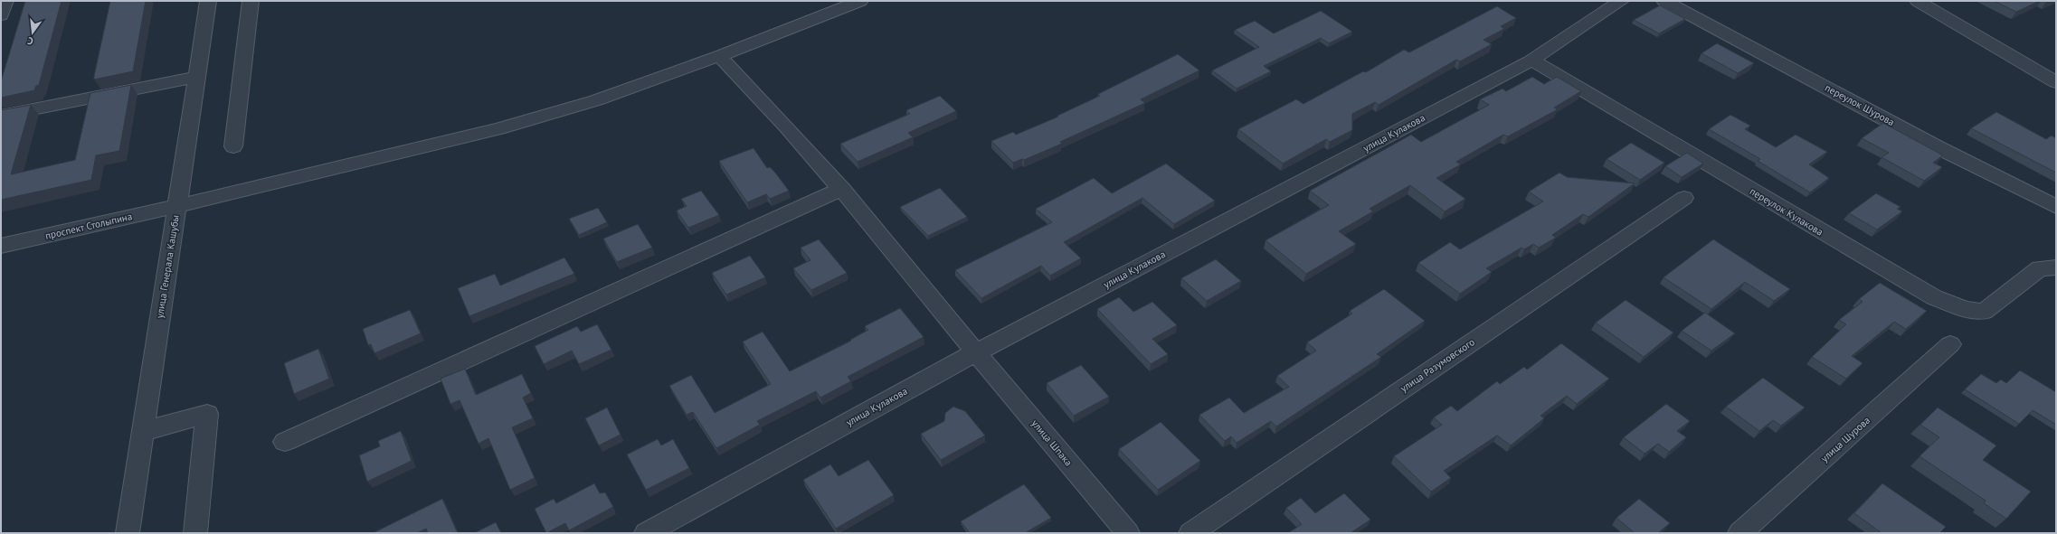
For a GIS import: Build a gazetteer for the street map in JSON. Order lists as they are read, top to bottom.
{
  "streets": {
    "street": [
      "переулок Шурова",
      "улица Кулакова",
      "переулок Кулакова",
      "проспект Столыпина",
      "улица Генерала Кашубы",
      "улица Разумовского",
      "улица Шурова",
      "улица Шпака"
    ]
  },
  "crossings": [
    ["улица Кулакова", "улица Шпака"],
    ["проспект Столыпина", "улица Генерала Кашубы"],
    ["проспект Столыпина", "улица Шпака"]
  ],
  "north": "bottom"
}
